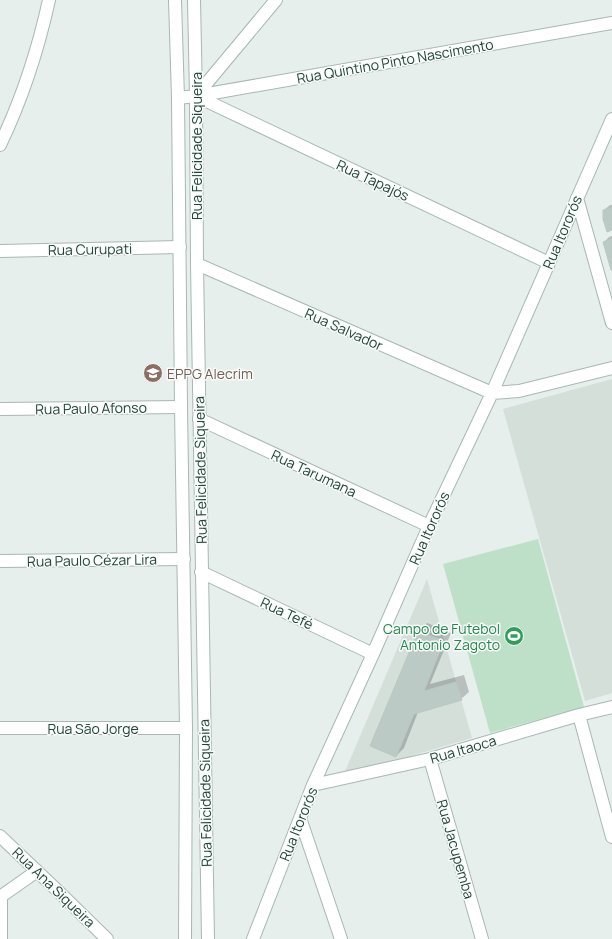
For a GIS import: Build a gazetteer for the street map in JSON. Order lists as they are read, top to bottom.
{
  "streets": {
    "street": [
      "Rua Quintino Pinto Nascimento",
      "Rua Felicidade Siqueira",
      "Rua Tapajós",
      "Rua Itororós",
      "Rua Curupati",
      "Rua Salvador",
      "Rua Paulo Afonso",
      "Rua Tarumana",
      "Rua Paulo Cézar Lira",
      "Rua Tefé",
      "Rua São Jorge",
      "Rua Itaoca",
      "Rua Jacupemba",
      "Rua Ana Siqueira"
    ]
  },
  "crossings": [
    ["Rua Quintino Pinto Nascimento", "Rua Felicidade Siqueira"],
    ["Rua Quintino Pinto Nascimento", "Rua Tapajós"],
    ["Rua Felicidade Siqueira", "Rua Tapajós"],
    ["Rua Felicidade Siqueira", "Rua Curupati"],
    ["Rua Felicidade Siqueira", "Rua Salvador"],
    ["Rua Felicidade Siqueira", "Rua Paulo Afonso"],
    ["Rua Felicidade Siqueira", "Rua Tarumana"],
    ["Rua Felicidade Siqueira", "Rua Paulo Cézar Lira"],
    ["Rua Felicidade Siqueira", "Rua Tefé"],
    ["Rua Felicidade Siqueira", "Rua São Jorge"],
    ["Rua Tapajós", "Rua Itororós"],
    ["Rua Itororós", "Rua Salvador"],
    ["Rua Itororós", "Rua Tarumana"],
    ["Rua Itororós", "Rua Tefé"],
    ["Rua Itororós", "Rua Itaoca"],
    ["Rua Itaoca", "Rua Jacupemba"]
  ],
  "places": {
    "school or university": ["EPPG Alecrim"],
    "sports": ["Campo de Futebol Antonio Zagoto"]
  }
}
